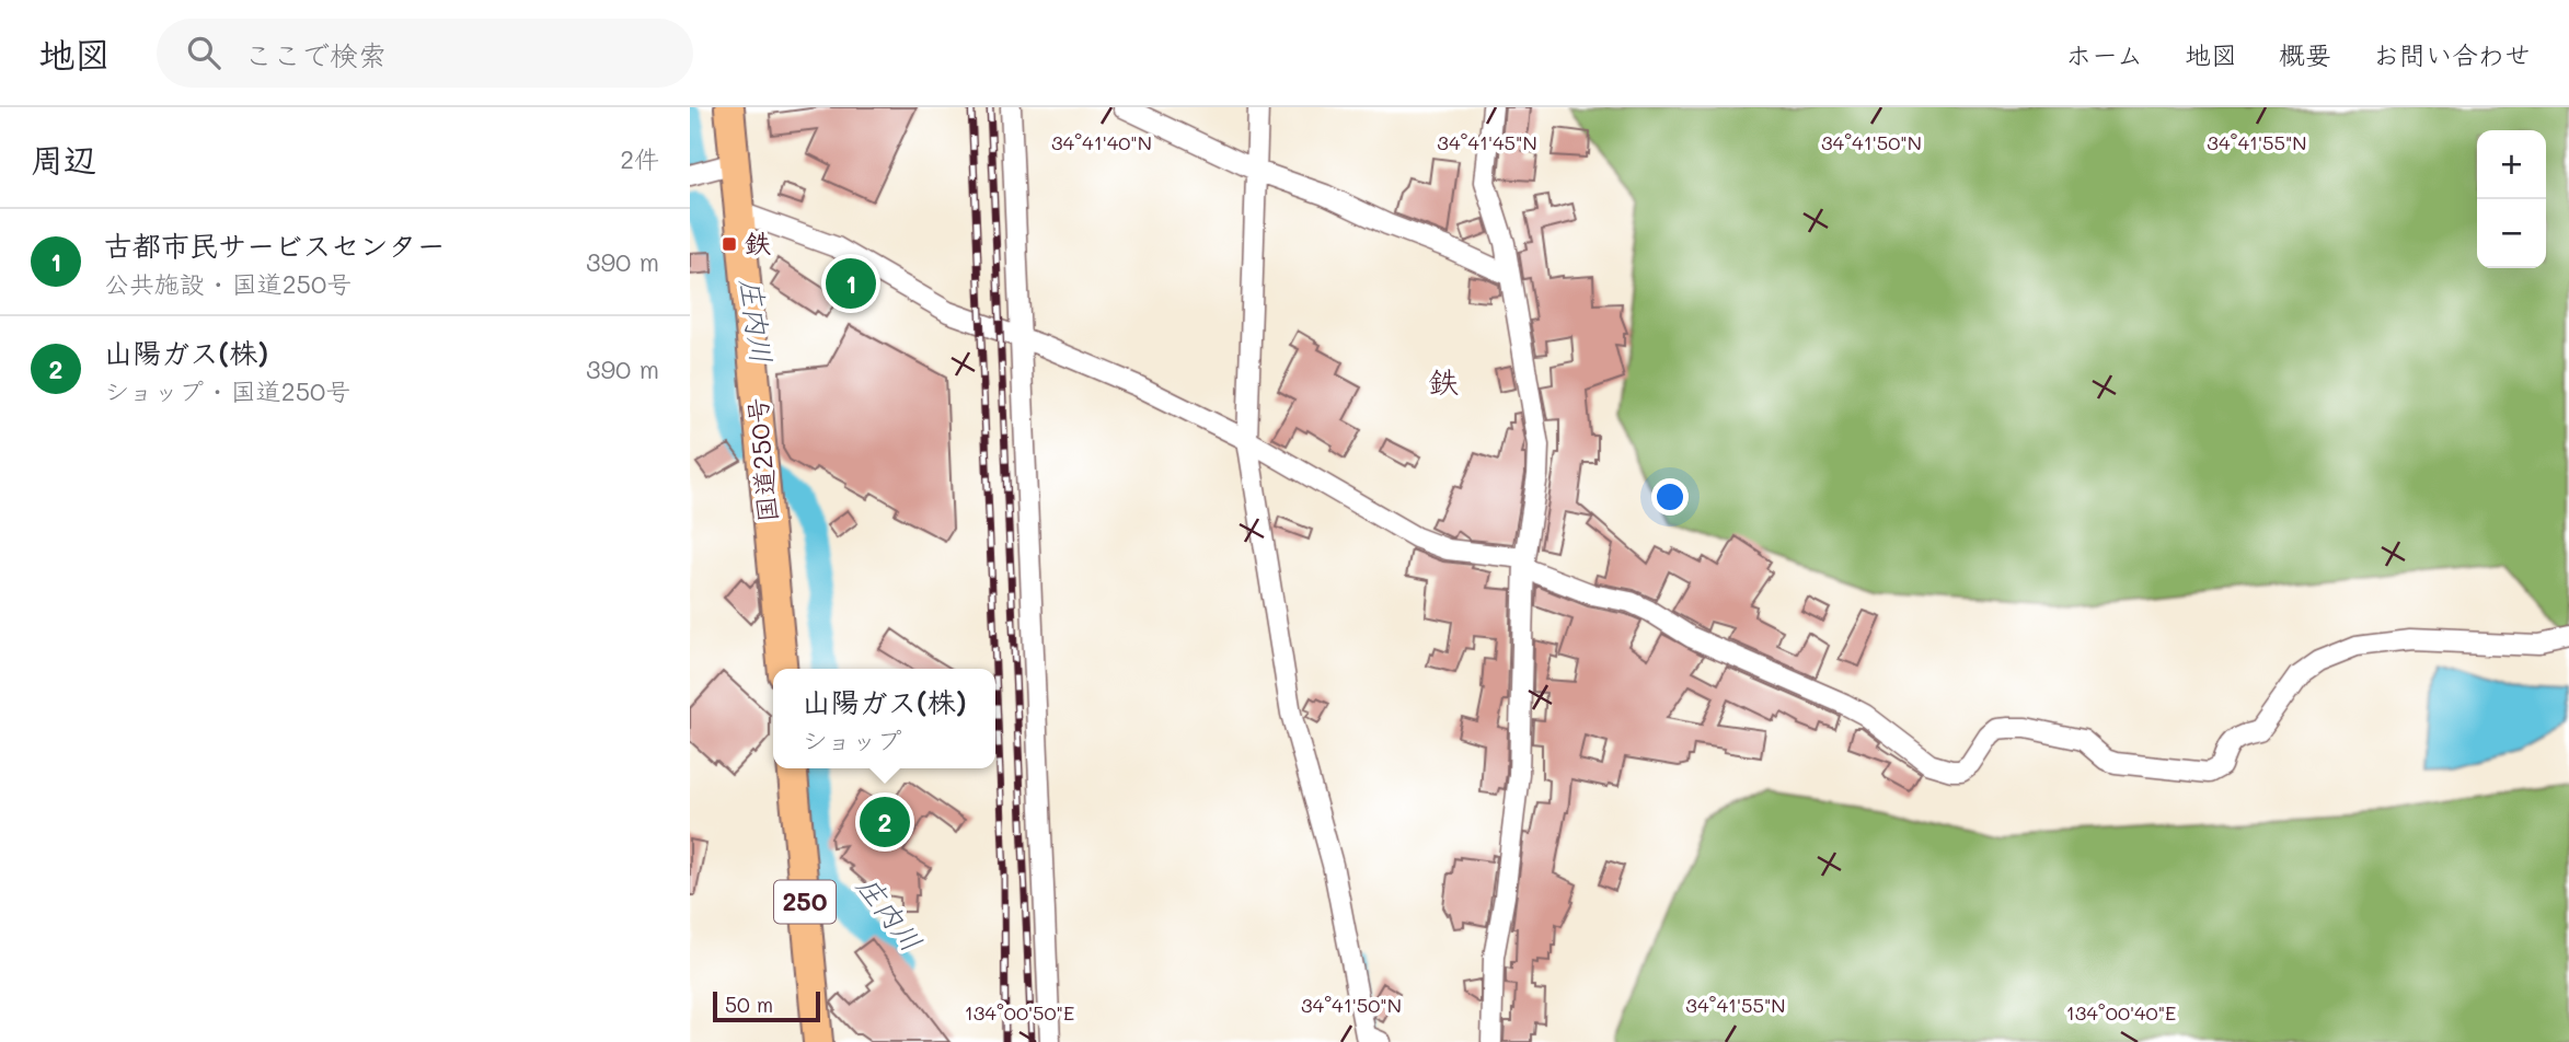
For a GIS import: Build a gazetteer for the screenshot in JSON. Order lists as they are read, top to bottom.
{
  "streets": {
    "highway": ["国道250号", "250"]
  },
  "districts": ["鉄"],
  "water": ["庄内川"],
  "places": {
    "transit": ["鉄"]
  },
  "scale_bar": "50 m",
  "page": {
    "header": "地図",
    "search": "ここで検索",
    "nav": [
      "ホーム",
      "地図",
      "概要",
      "お問い合わせ"
    ],
    "heading": ["周辺", "2件"],
    "map_buttons": ["+", "−"],
    "list": [
      {
        "mark": "1",
        "name": "古都市民サービスセンター",
        "note": "公共施設 · 国道250号",
        "value": "390 m"
      },
      {
        "mark": "2",
        "name": "山陽ガス(株)",
        "note": "ショップ · 国道250号",
        "value": "390 m"
      }
    ],
    "pins": ["1", "2"],
    "popup": ["山陽ガス(株)", "ショップ"],
    "scale": "50 m"
  },
  "coordinates": [
    "34°41'40\"N",
    "34°41'45\"N",
    "34°41'50\"N",
    "34°41'55\"N",
    "134°00'50\"E",
    "134°00'40\"E"
  ]
}
